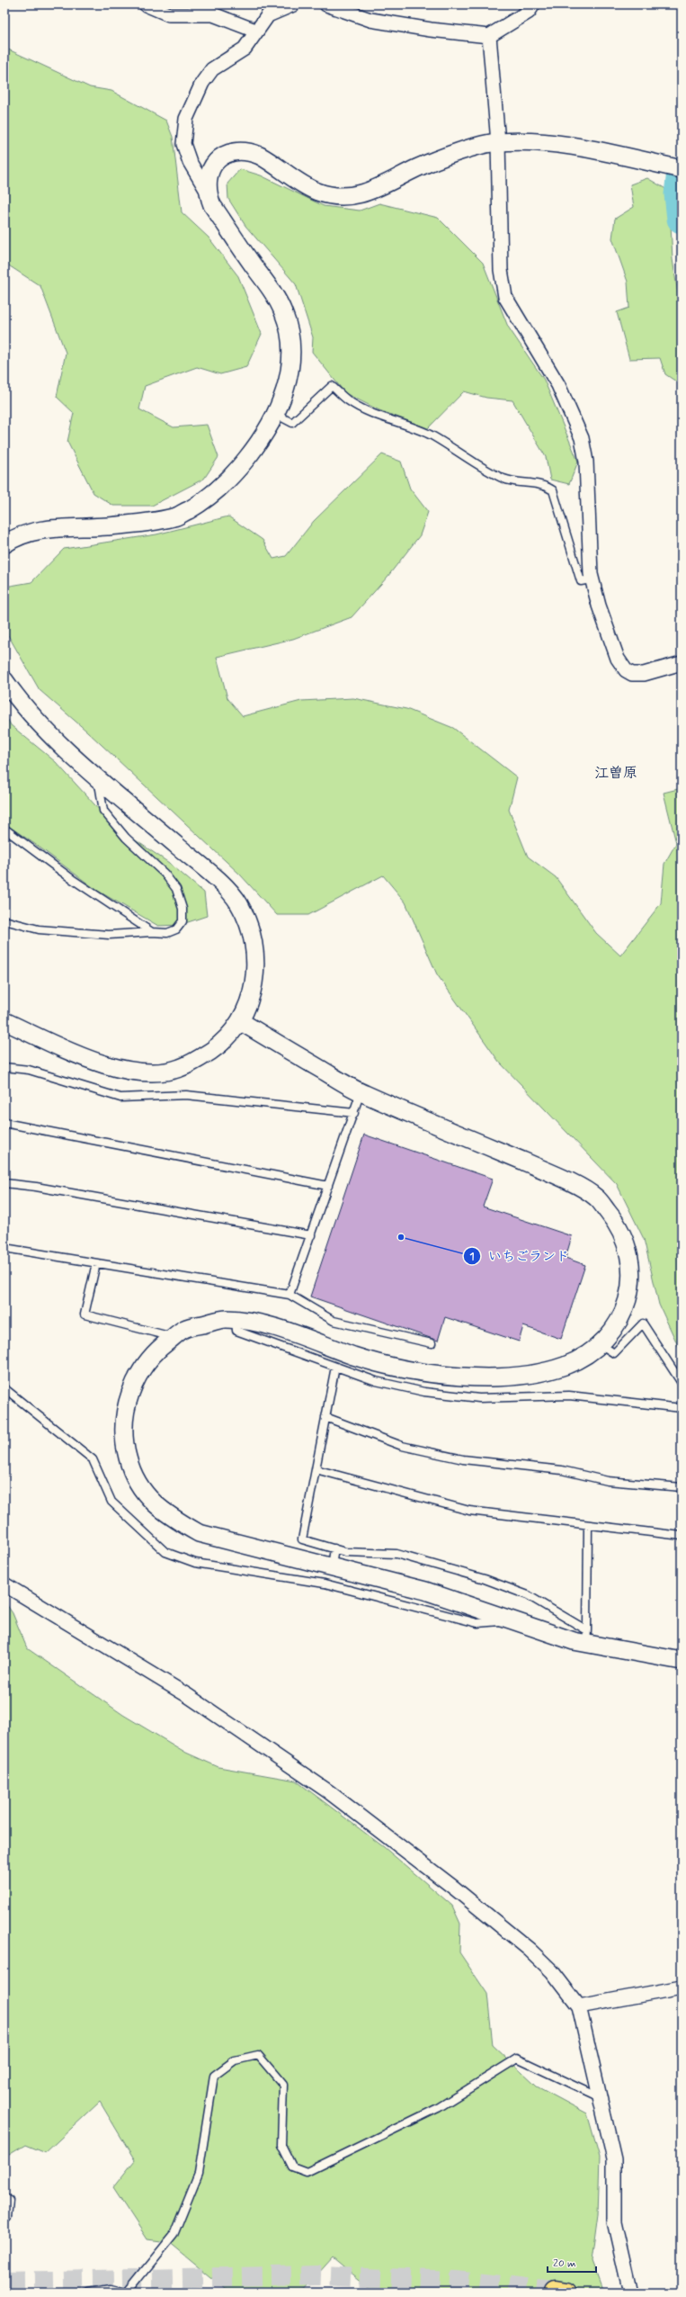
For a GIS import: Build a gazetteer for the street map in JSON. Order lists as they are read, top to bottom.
{
  "districts": ["江曽原"],
  "places": ["いちごランド"],
  "scale_bar": "20 m"
}
